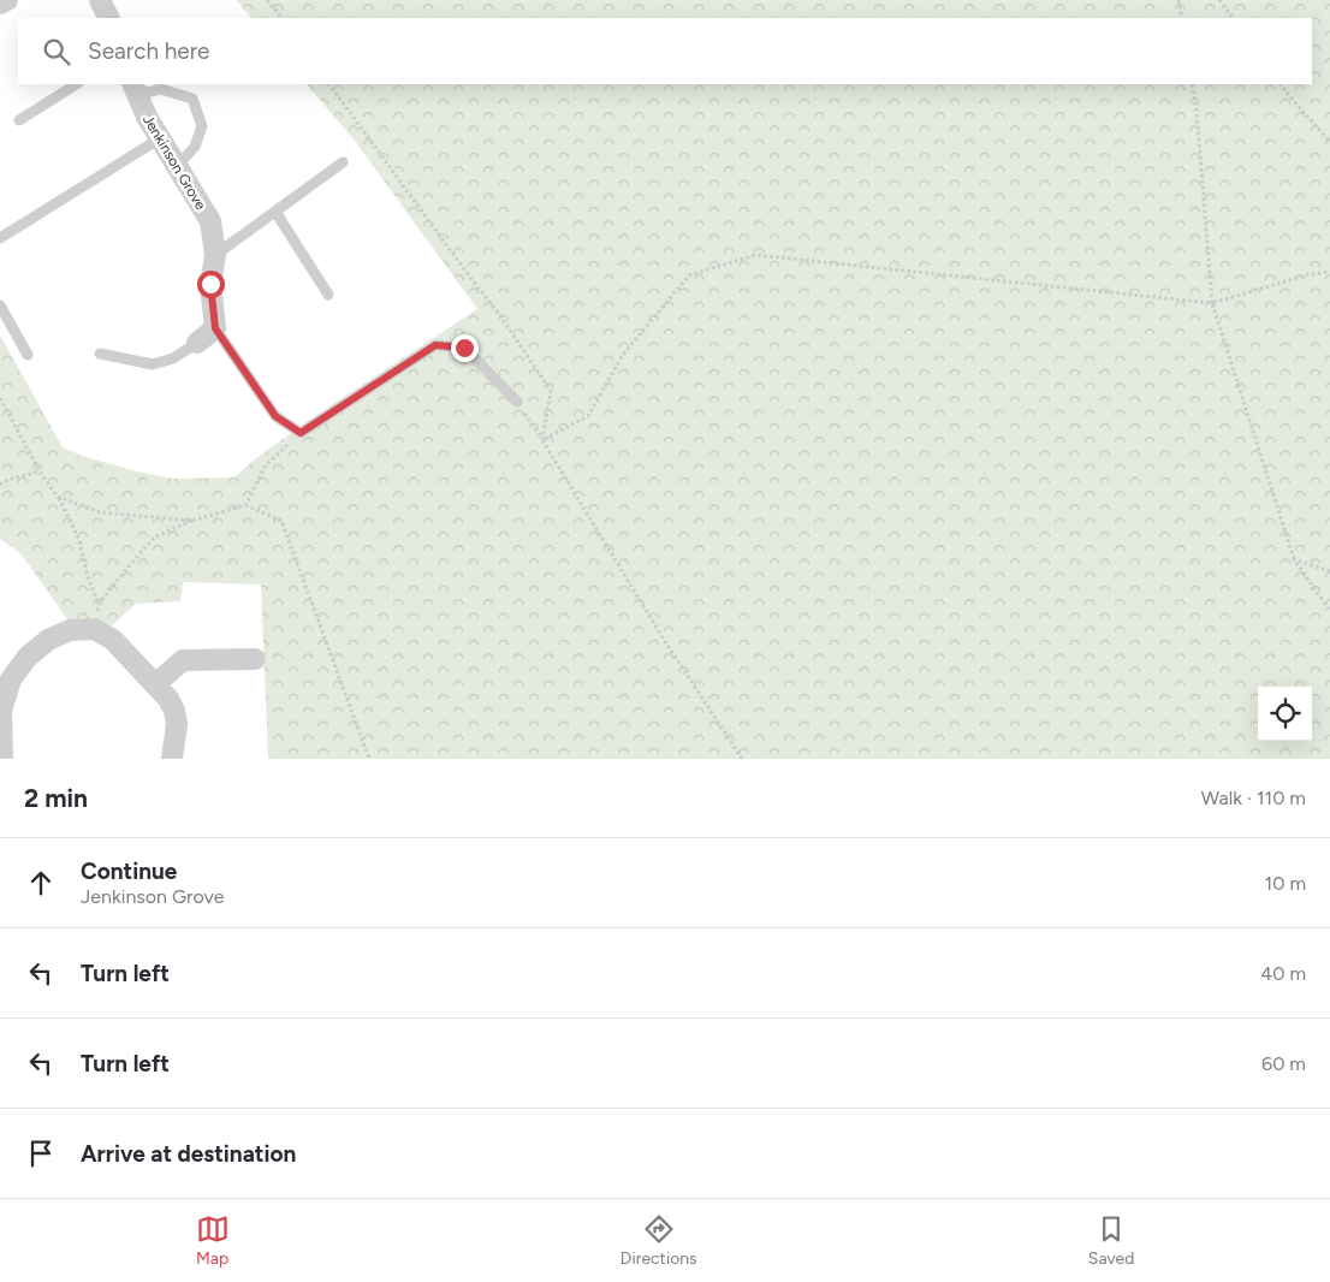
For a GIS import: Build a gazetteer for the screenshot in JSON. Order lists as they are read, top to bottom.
{
  "streets": {
    "street": ["Jenkinson Grove"]
  },
  "page": {
    "search": "Search here",
    "heading": ["2 min", "Walk · 110 m"],
    "list": [
      ["Continue", "Jenkinson Grove", "10 m"],
      ["Turn left", "40 m"],
      ["Turn left", "60 m"],
      "Arrive at destination"
    ],
    "nav": ["Map", "Directions", "Saved"]
  }
}
